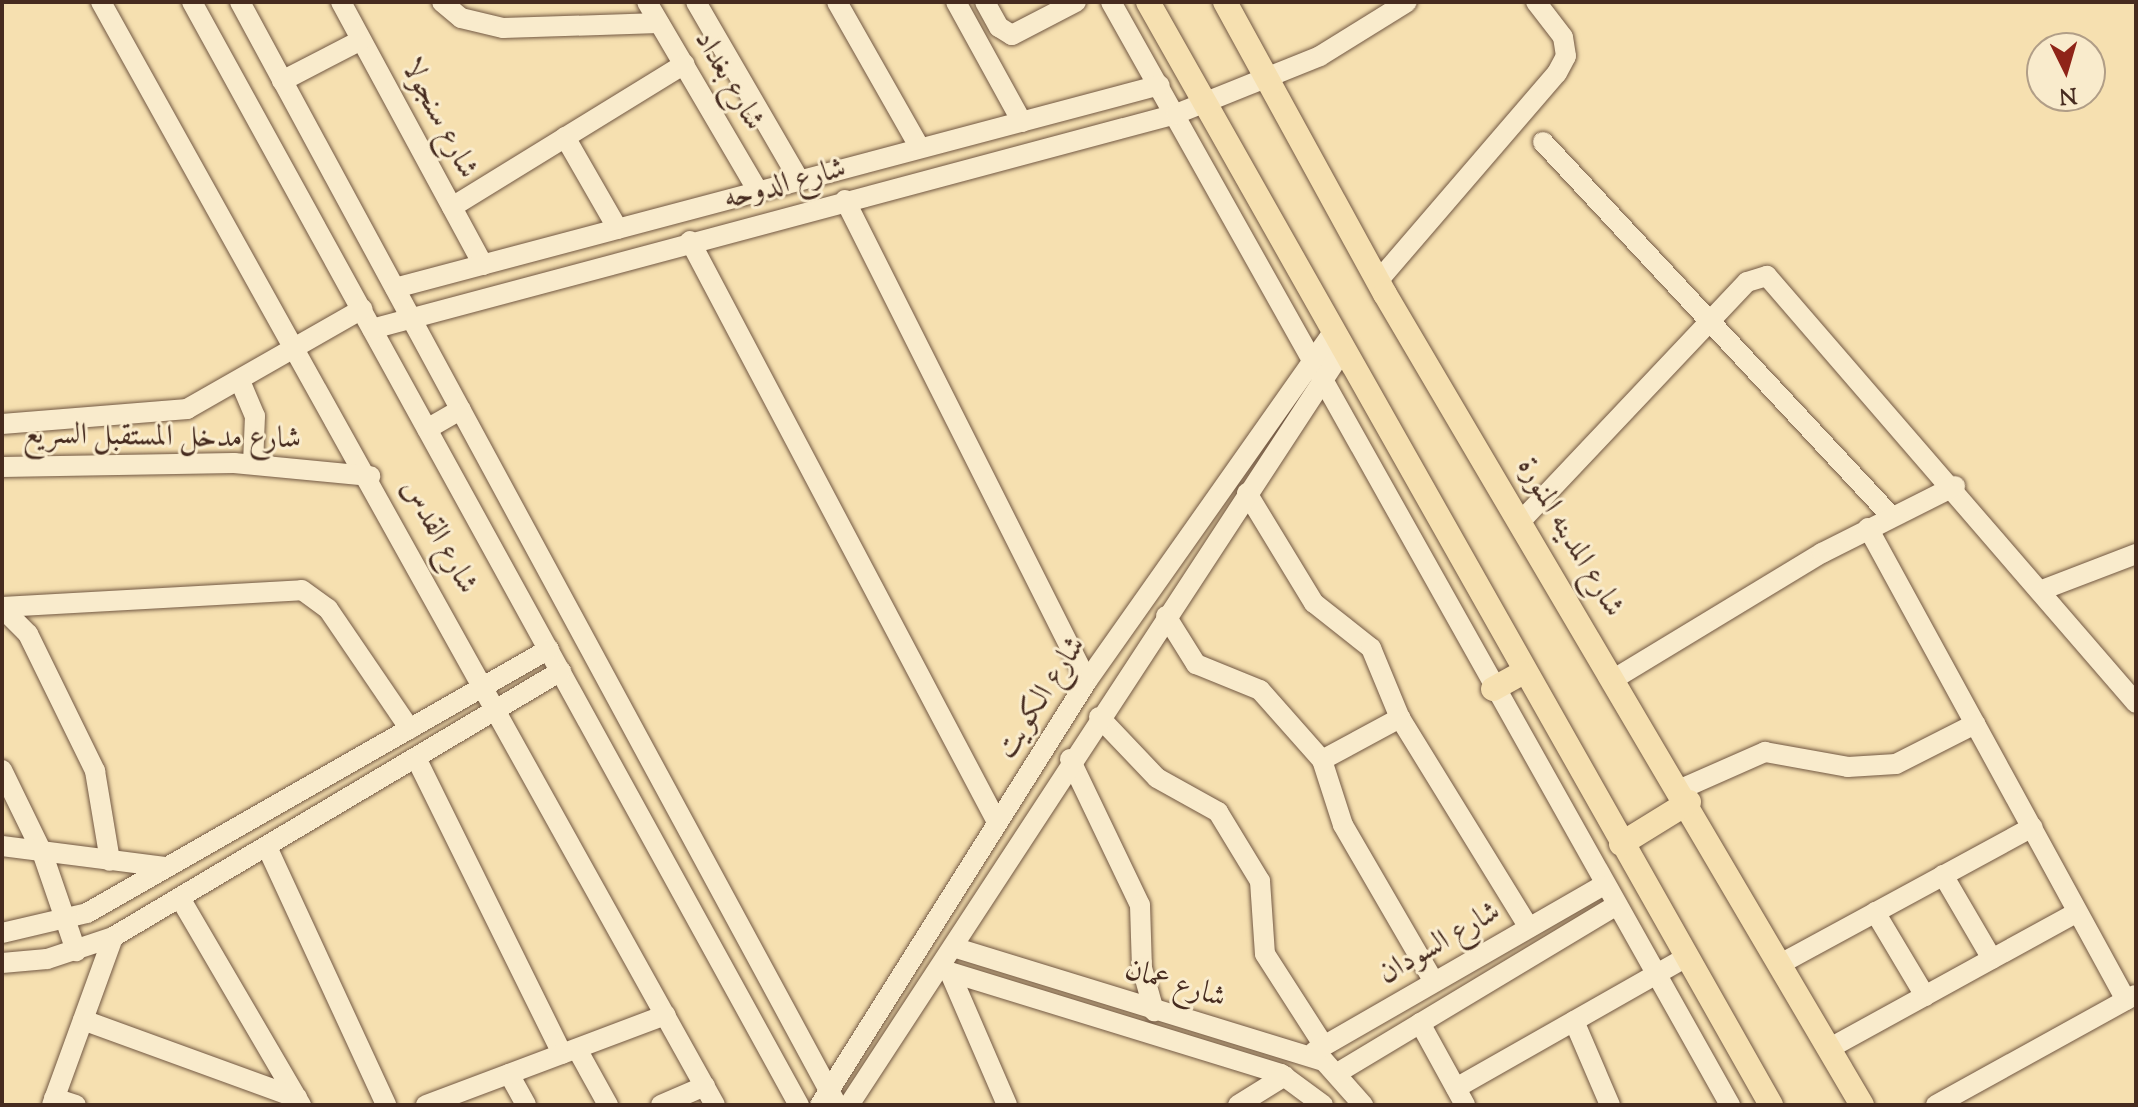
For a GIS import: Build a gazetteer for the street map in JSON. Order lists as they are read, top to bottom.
{
  "streets": {
    "main road": ["شارع المدينه المنورة"],
    "street": [
      "شارع بغداد",
      "شارع سنجولا",
      "شارع الدوحه",
      "شارع مدخل المستقبل السريع",
      "شارع القدس",
      "شارع الكويت",
      "شارع السودان",
      "شارع عمان"
    ]
  },
  "crossings": [
    ["شارع بغداد", "شارع الدوحه"],
    ["شارع سنجولا", "شارع الدوحه"],
    ["شارع الدوحه", "شارع القدس"],
    ["شارع الدوحه", "شارع المدينه المنورة"],
    ["شارع مدخل المستقبل السريع", "شارع القدس"],
    ["شارع الكويت", "شارع عمان"],
    ["شارع السودان", "شارع عمان"]
  ],
  "north": "bottom"
}
